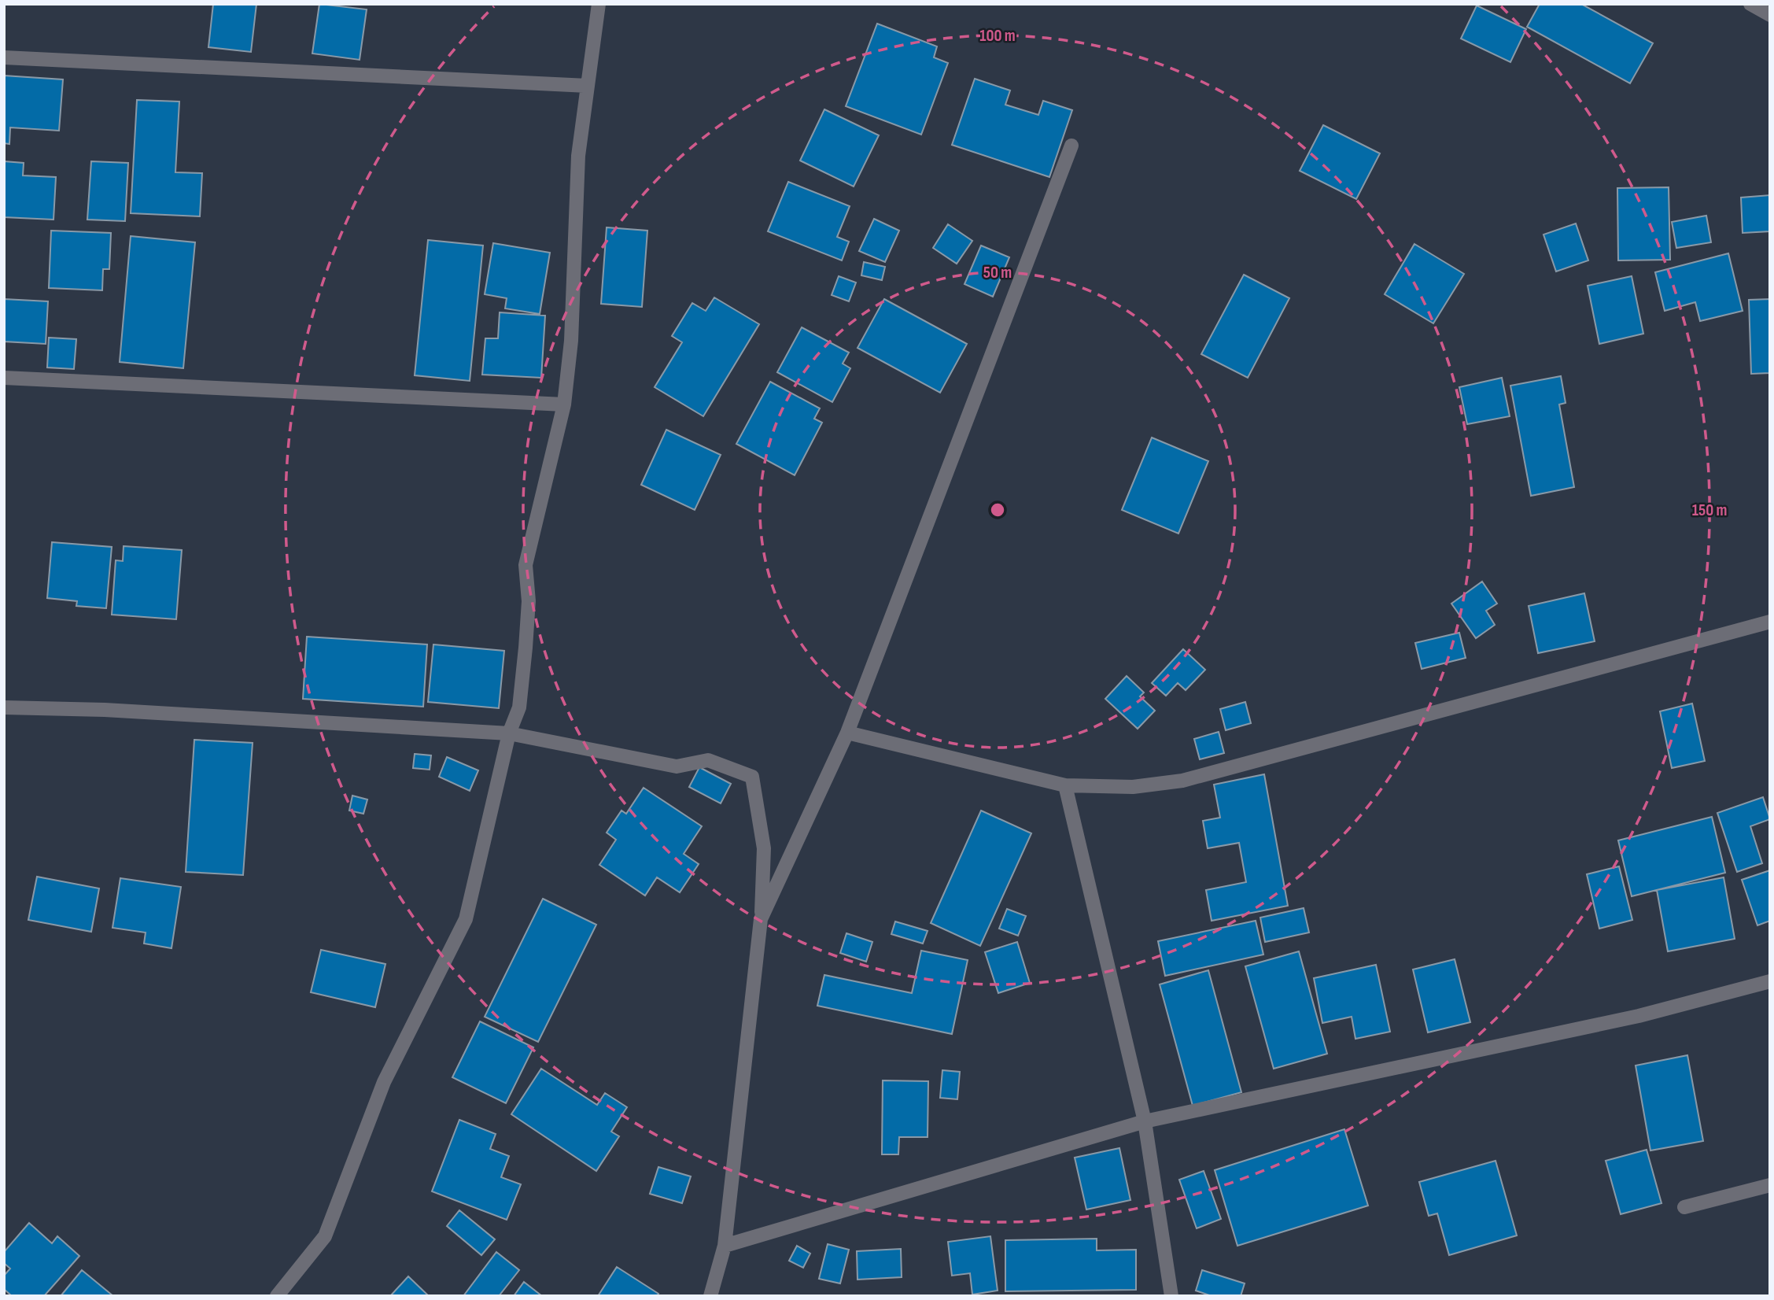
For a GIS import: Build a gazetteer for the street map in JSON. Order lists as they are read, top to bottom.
{
  "rings": ["100 m", "50 m", "150 m"]
}
